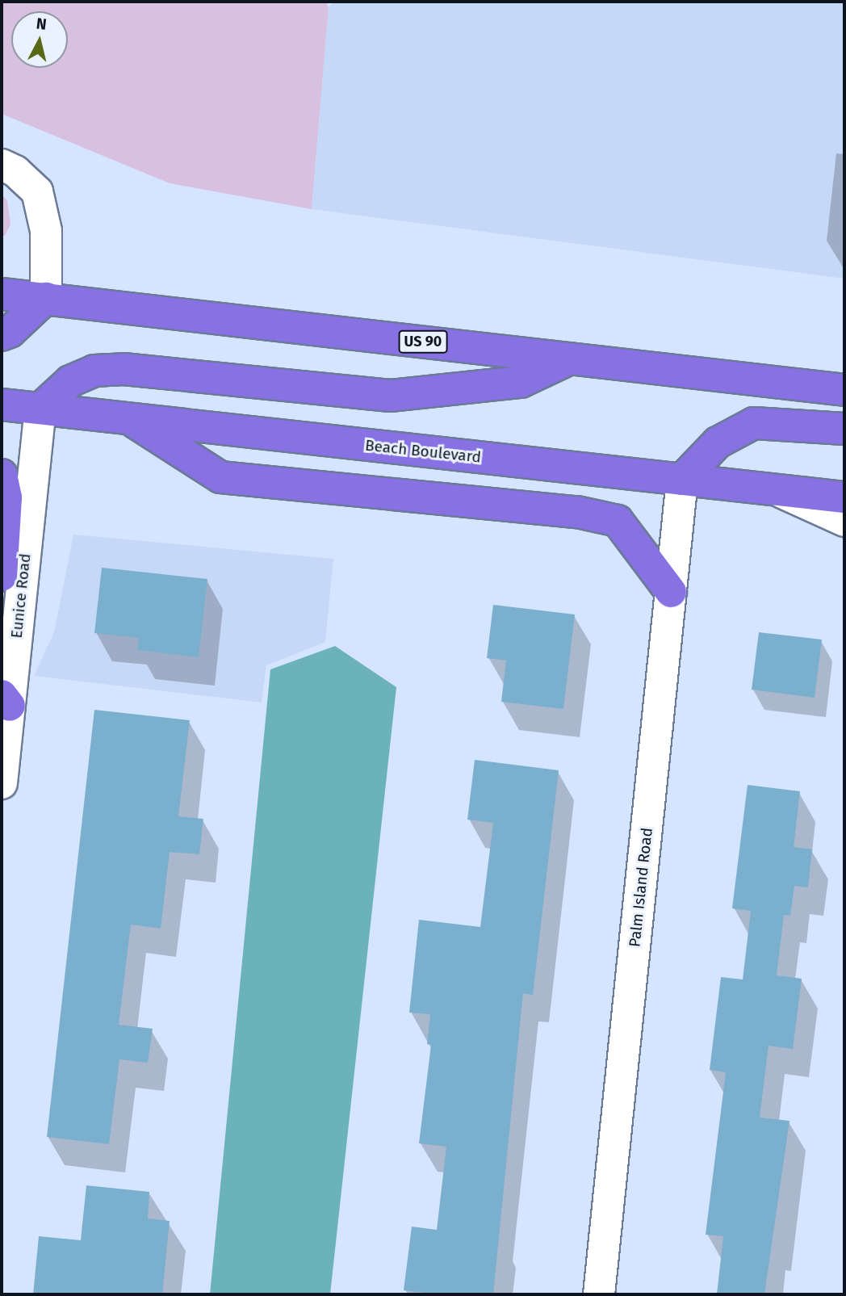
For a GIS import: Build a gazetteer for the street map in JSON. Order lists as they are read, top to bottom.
{
  "streets": {
    "highway": ["US 90", "Beach Boulevard"],
    "street": ["Eunice Road", "Palm Island Road"]
  },
  "crossings": [
    ["Beach Boulevard", "Eunice Road"],
    ["Beach Boulevard", "Palm Island Road"]
  ],
  "north": "top"
}
